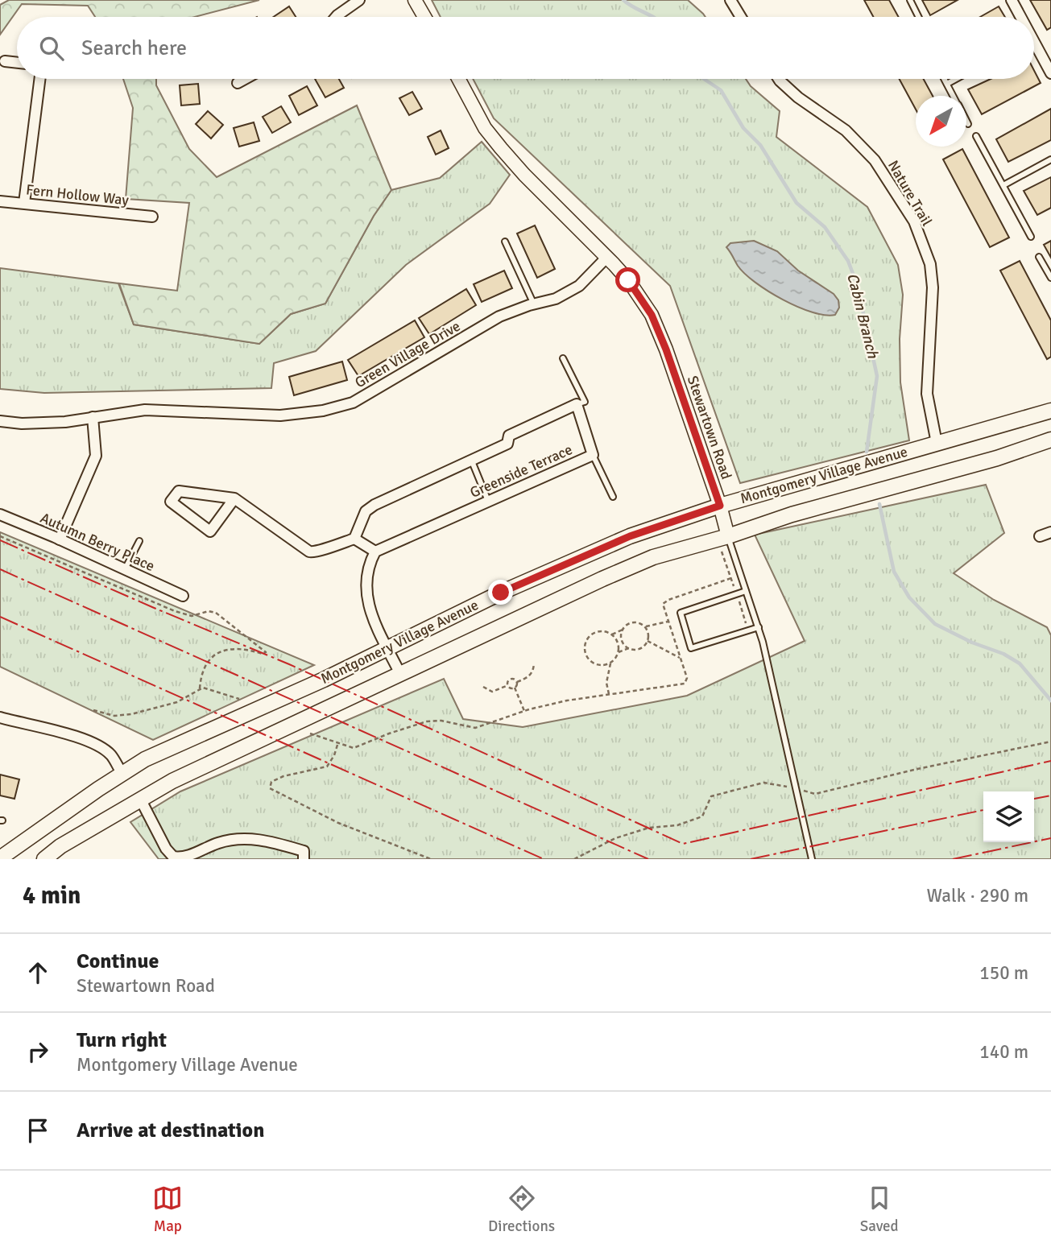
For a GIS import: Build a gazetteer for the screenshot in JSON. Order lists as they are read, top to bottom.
{
  "streets": {
    "main road": ["Montgomery Village Avenue"],
    "street": [
      "Nature Trail",
      "Fern Hollow Way",
      "Green Village Drive",
      "Stewartown Road",
      "Greenside Terrace",
      "Autumn Berry Place"
    ]
  },
  "crossings": [
    ["Nature Trail", "Montgomery Village Avenue"],
    ["Green Village Drive", "Stewartown Road"],
    ["Stewartown Road", "Montgomery Village Avenue"]
  ],
  "water": ["Cabin Branch"],
  "north": "bottom left",
  "page": {
    "search": "Search here",
    "heading": ["4 min", "Walk · 290 m"],
    "list": [
      ["Continue", "Stewartown Road", "150 m"],
      ["Turn right", "Montgomery Village Avenue", "140 m"],
      "Arrive at destination"
    ],
    "nav": ["Map", "Directions", "Saved"]
  }
}
